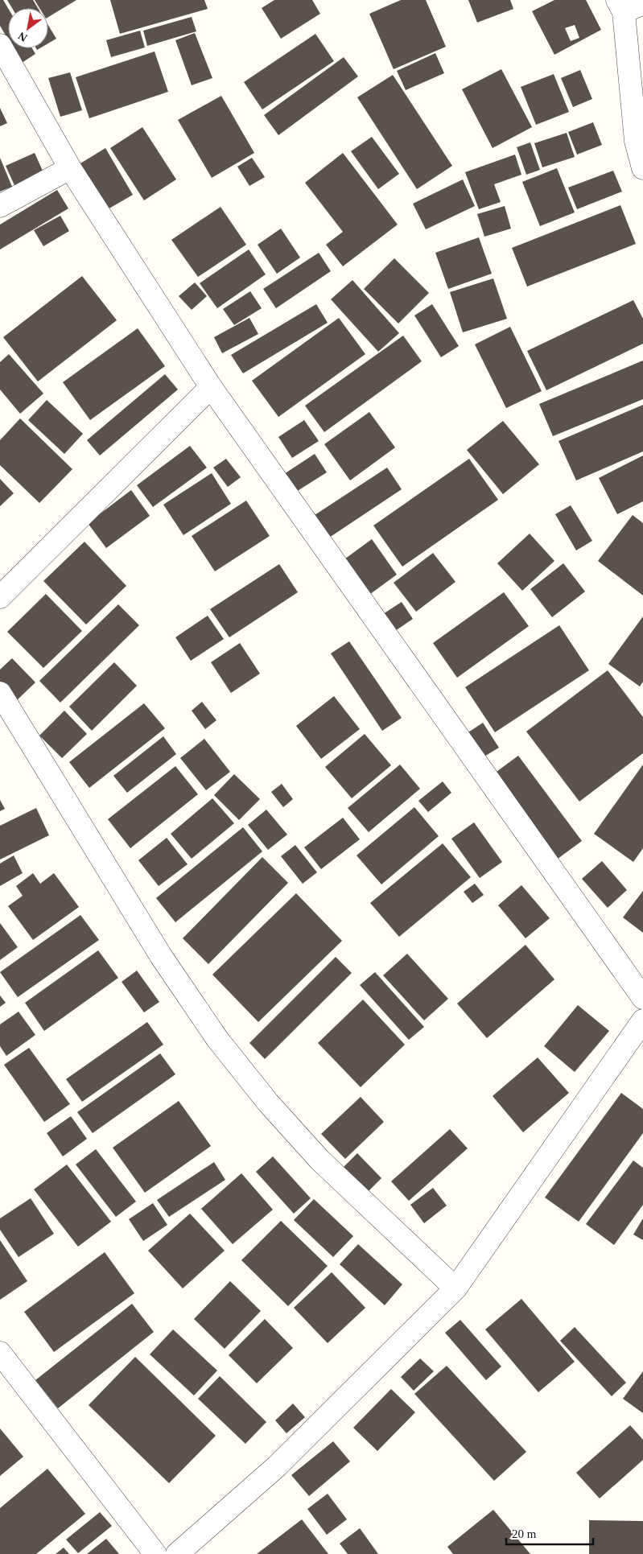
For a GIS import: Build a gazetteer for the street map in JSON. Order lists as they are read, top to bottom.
{
  "scale_bar": "20 m",
  "north": "bottom left"
}
